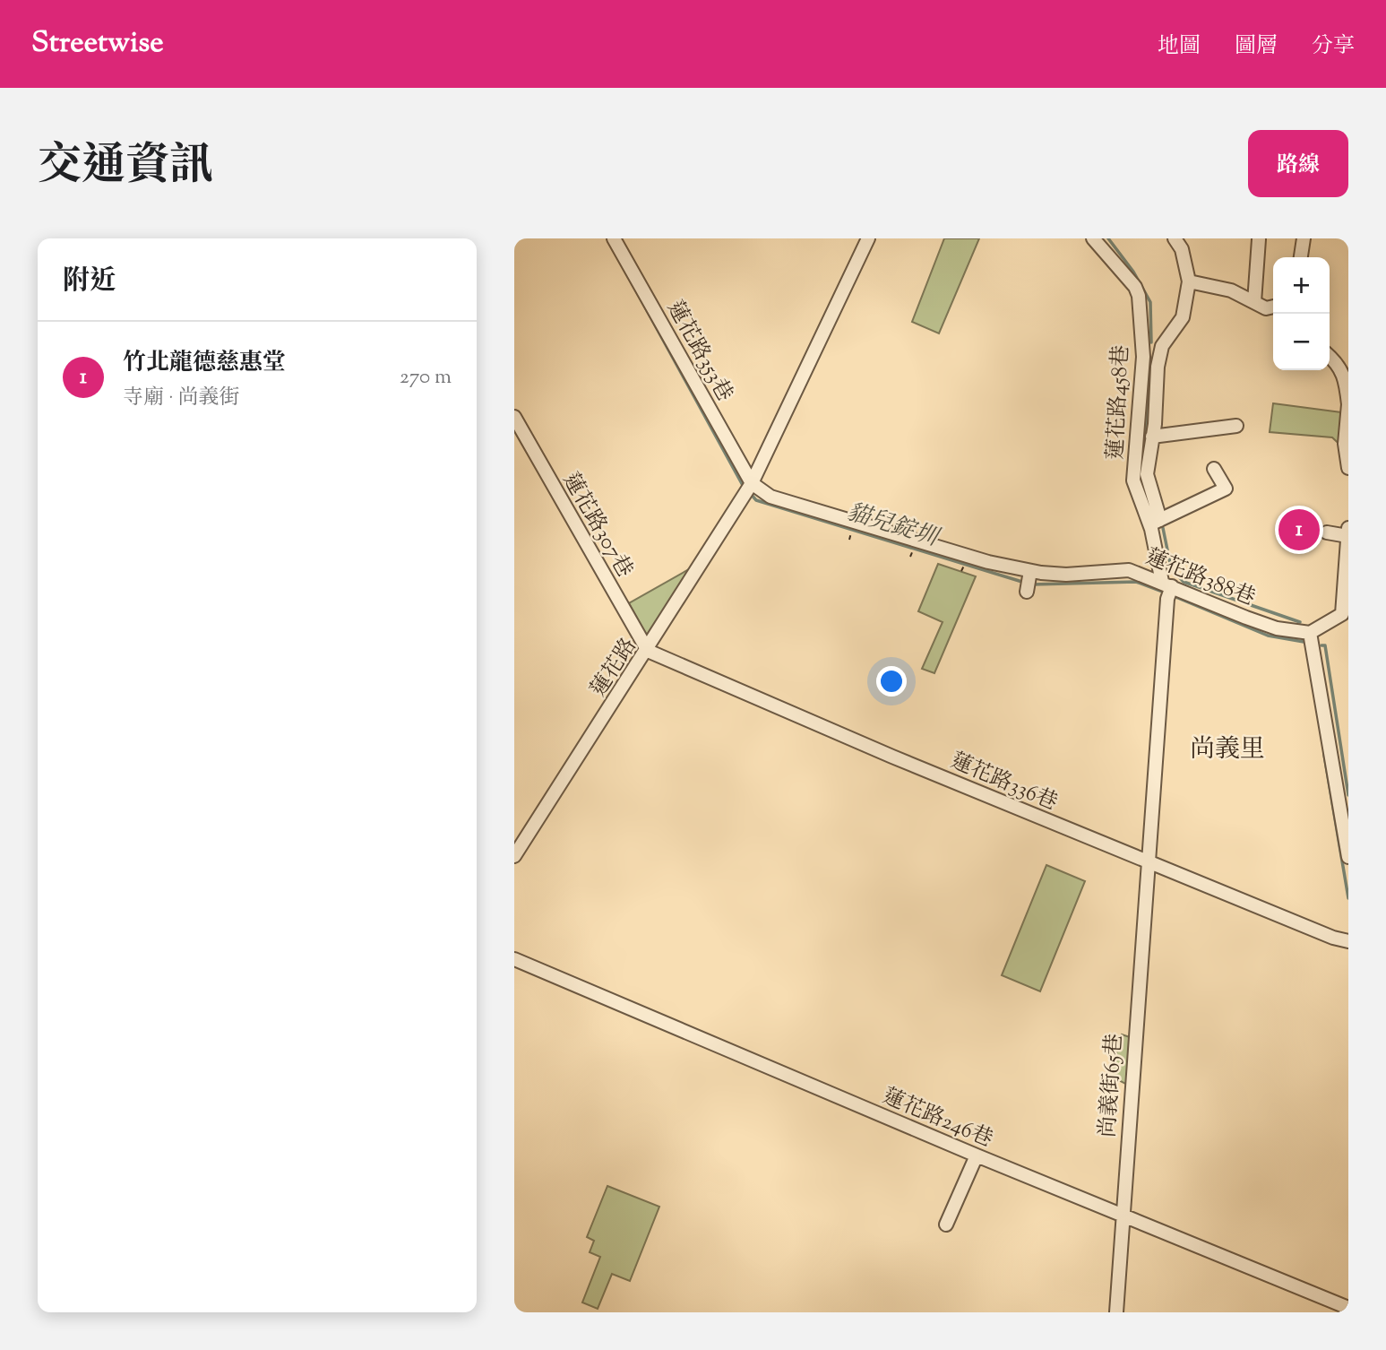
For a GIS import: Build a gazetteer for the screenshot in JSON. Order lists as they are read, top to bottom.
{
  "streets": {
    "street": [
      "蓮花路353巷",
      "蓮花路458巷",
      "蓮花路307巷",
      "蓮花路388巷",
      "蓮花路",
      "蓮花路336巷",
      "尚義街65巷",
      "蓮花路246巷"
    ]
  },
  "crossings": [
    ["蓮花路353巷", "蓮花路388巷"],
    ["蓮花路353巷", "蓮花路"],
    ["蓮花路458巷", "蓮花路388巷"],
    ["蓮花路458巷", "尚義街65巷"],
    ["蓮花路307巷", "蓮花路"],
    ["蓮花路307巷", "蓮花路336巷"],
    ["蓮花路388巷", "蓮花路"],
    ["蓮花路388巷", "尚義街65巷"],
    ["蓮花路", "蓮花路336巷"],
    ["蓮花路336巷", "尚義街65巷"],
    ["尚義街65巷", "蓮花路246巷"]
  ],
  "districts": ["尚義里"],
  "water": ["貓兒錠圳"],
  "page": {
    "header": "Streetwise",
    "nav": ["地圖", "圖層", "分享"],
    "title": "交通資訊",
    "buttons": "路線",
    "heading": "附近",
    "map_buttons": ["+", "−"],
    "list": [
      {
        "mark": "1",
        "name": "竹北龍德慈惠堂",
        "note": "寺廟 · 尚義街",
        "value": "270 m"
      }
    ],
    "pins": "1"
  }
}
